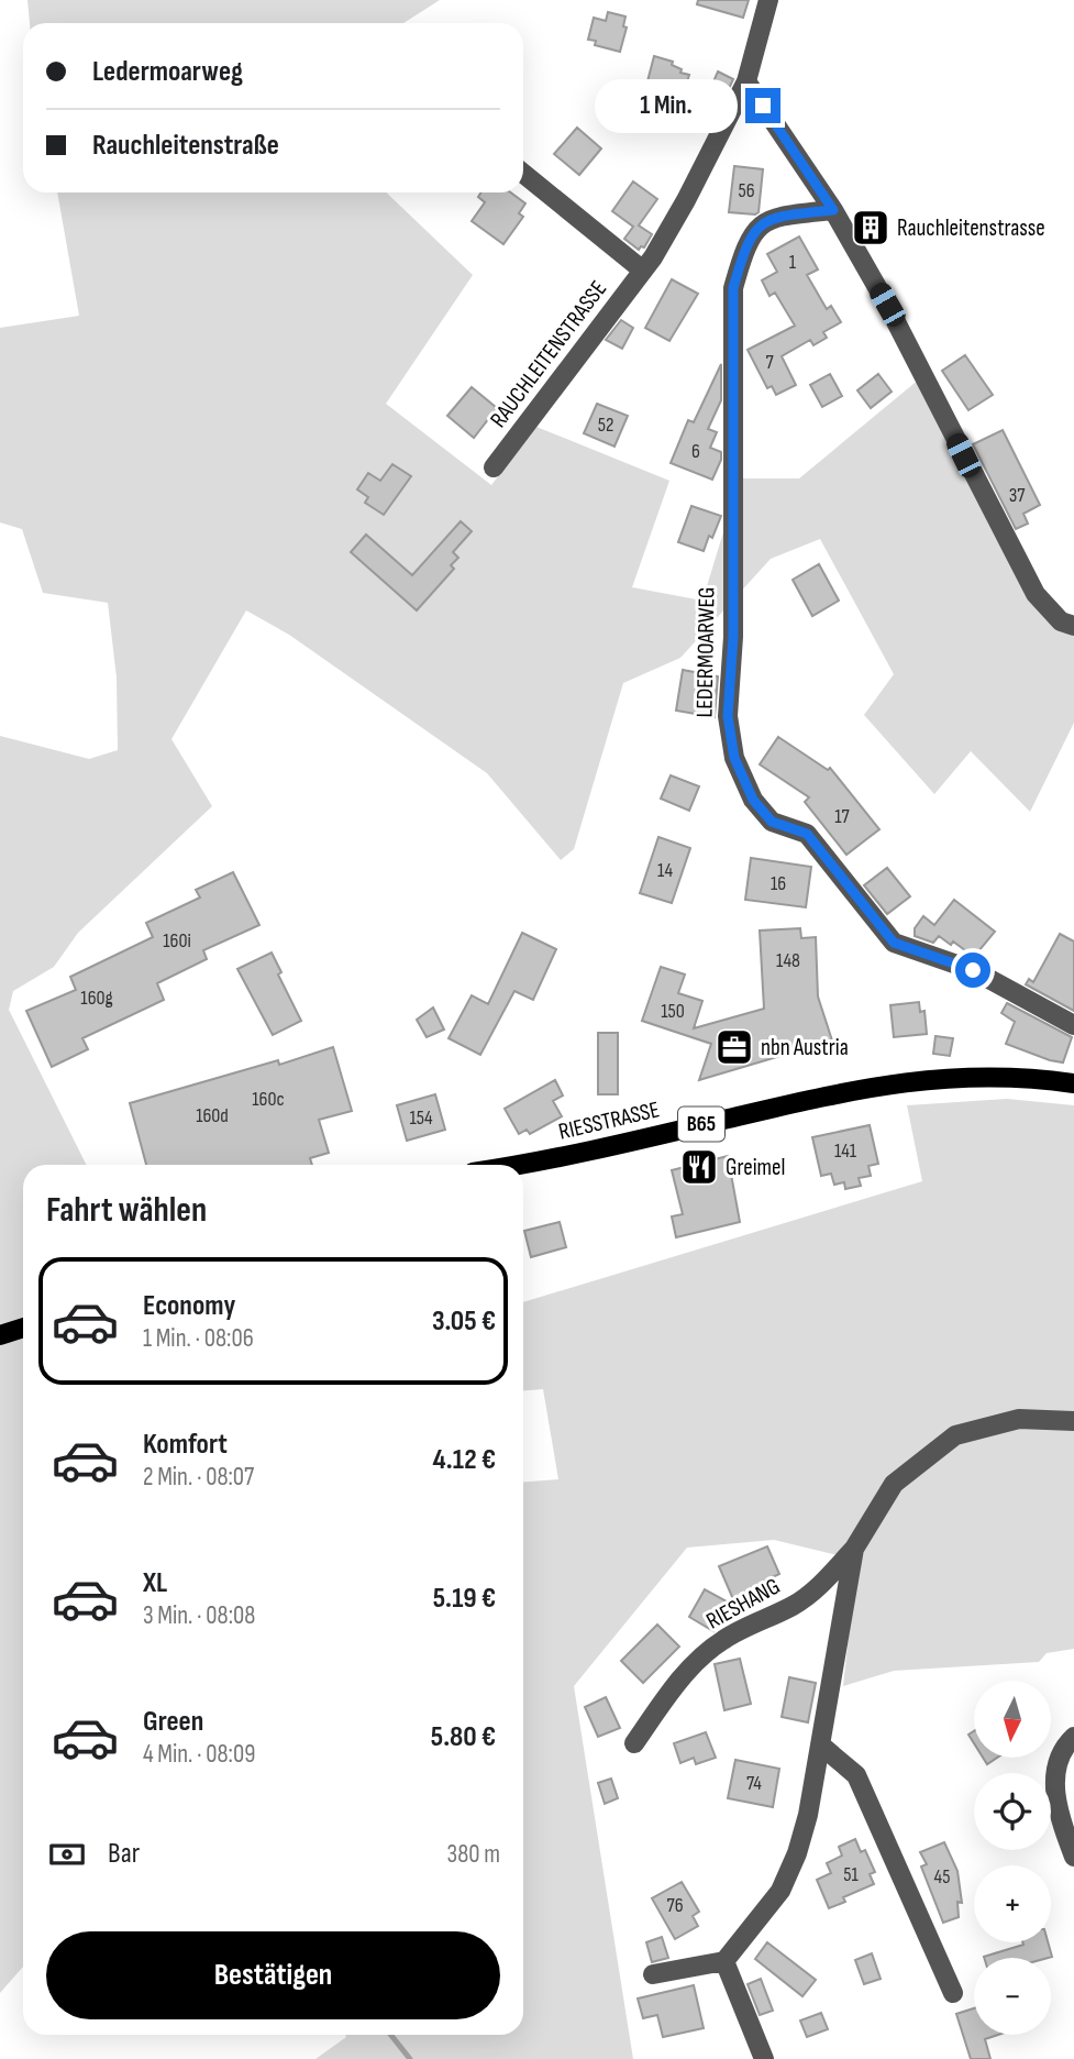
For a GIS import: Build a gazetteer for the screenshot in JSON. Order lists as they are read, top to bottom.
{
  "streets": {
    "main road": ["RIESSTRASSE", "B65"],
    "street": ["RAUCHLEITENSTRASSE", "LEDERMOARWEG", "RIESHANG"]
  },
  "places": {
    "building": ["Rauchleitenstrasse"],
    "office": ["nbn Austria"],
    "restaurant": ["Greimel"]
  },
  "house_numbers": [
    "56",
    "1",
    "7",
    "52",
    "6",
    "37",
    "17",
    "14",
    "16",
    "160i",
    "148",
    "160g",
    "150",
    "160c",
    "160d",
    "154",
    "141",
    "74",
    "51",
    "45",
    "76"
  ],
  "north": "bottom",
  "page": {
    "banner": ["Ledermoarweg", "Rauchleitenstraße"],
    "bubble": "1 Min.",
    "heading": "Fahrt wählen",
    "list": [
      {
        "name": "Economy",
        "note": "1 Min. · 08:06",
        "value": "3.05 €"
      },
      {
        "name": "Komfort",
        "note": "2 Min. · 08:07",
        "value": "4.12 €"
      },
      {
        "name": "XL",
        "note": "3 Min. · 08:08",
        "value": "5.19 €"
      },
      {
        "name": "Green",
        "note": "4 Min. · 08:09",
        "value": "5.80 €"
      }
    ],
    "map_buttons": ["+", "−"],
    "pay": ["Bar", "380 m"],
    "buttons": "Bestätigen"
  }
}
